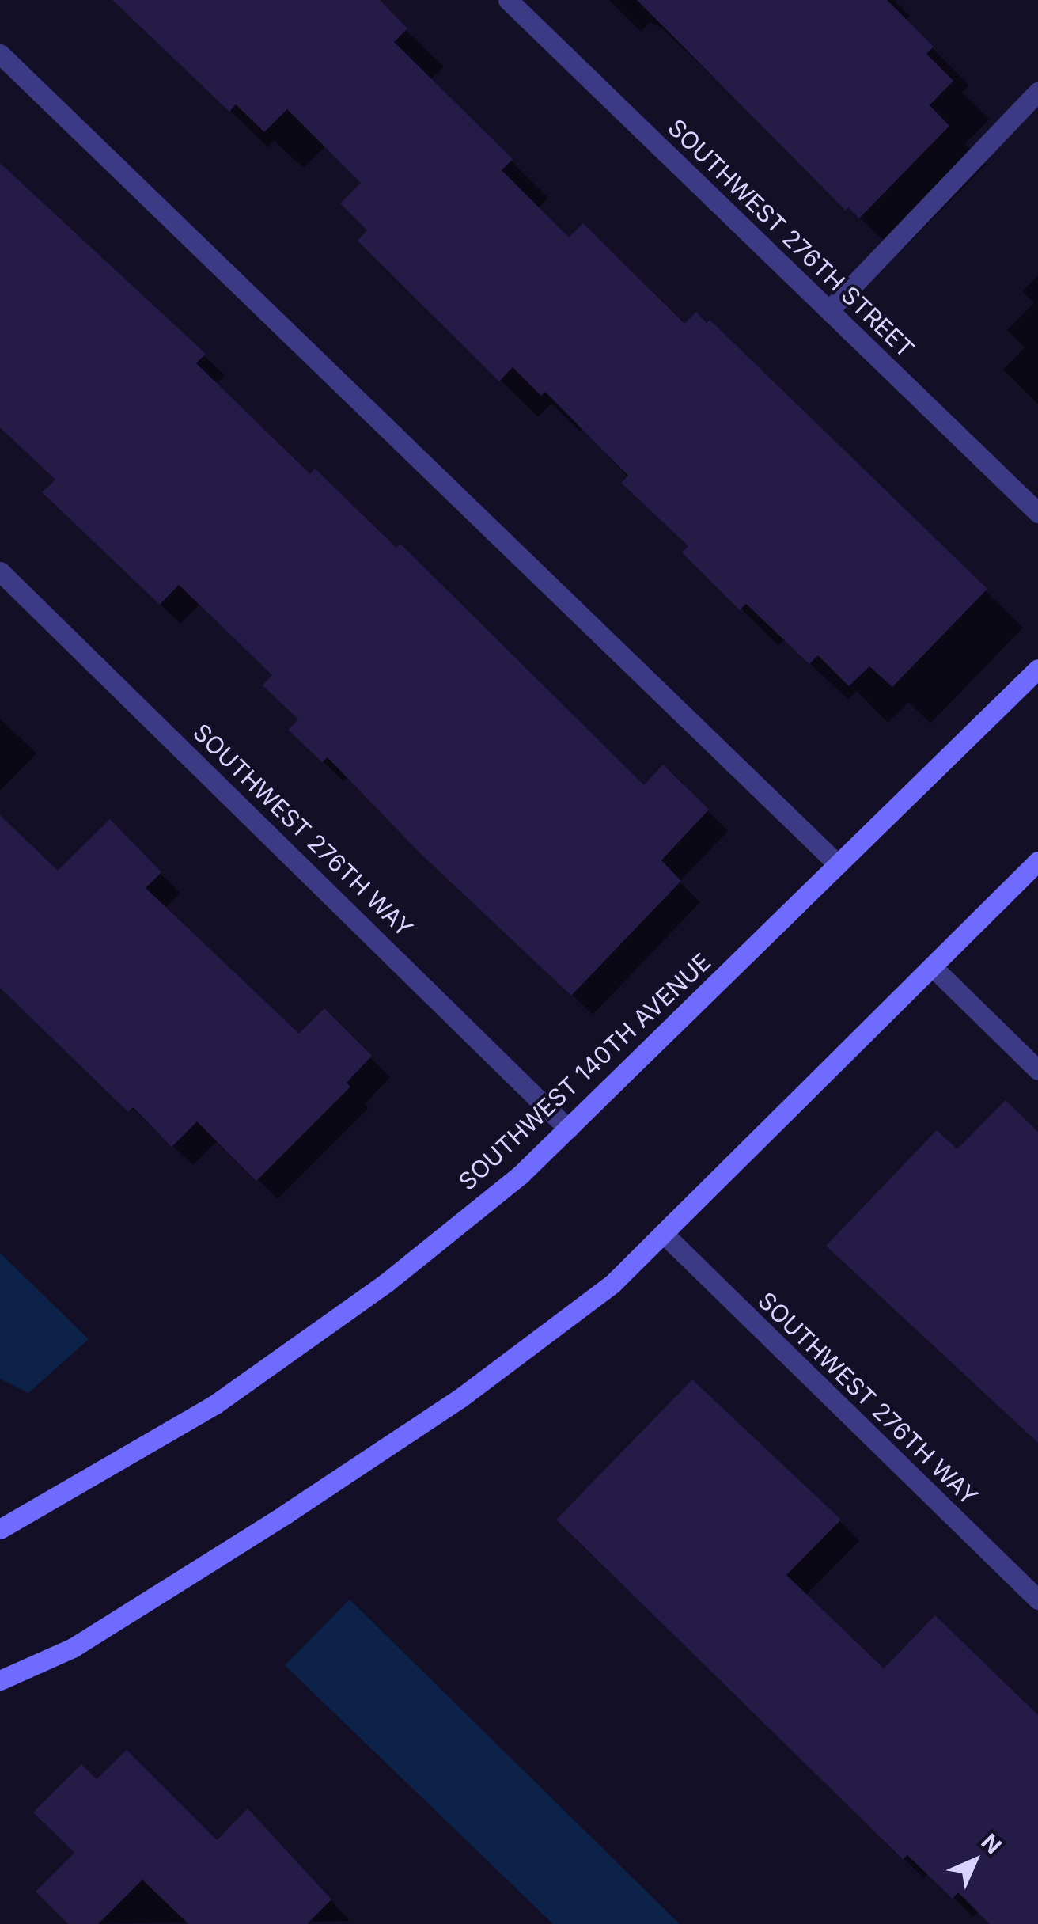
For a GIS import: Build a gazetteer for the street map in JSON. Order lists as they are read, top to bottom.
{
  "streets": {
    "street": ["SOUTHWEST 276TH STREET", "SOUTHWEST 276TH WAY", "SOUTHWEST 140TH AVENUE"]
  },
  "crossings": [
    ["SOUTHWEST 276TH WAY", "SOUTHWEST 140TH AVENUE"]
  ],
  "north": "top right"
}
